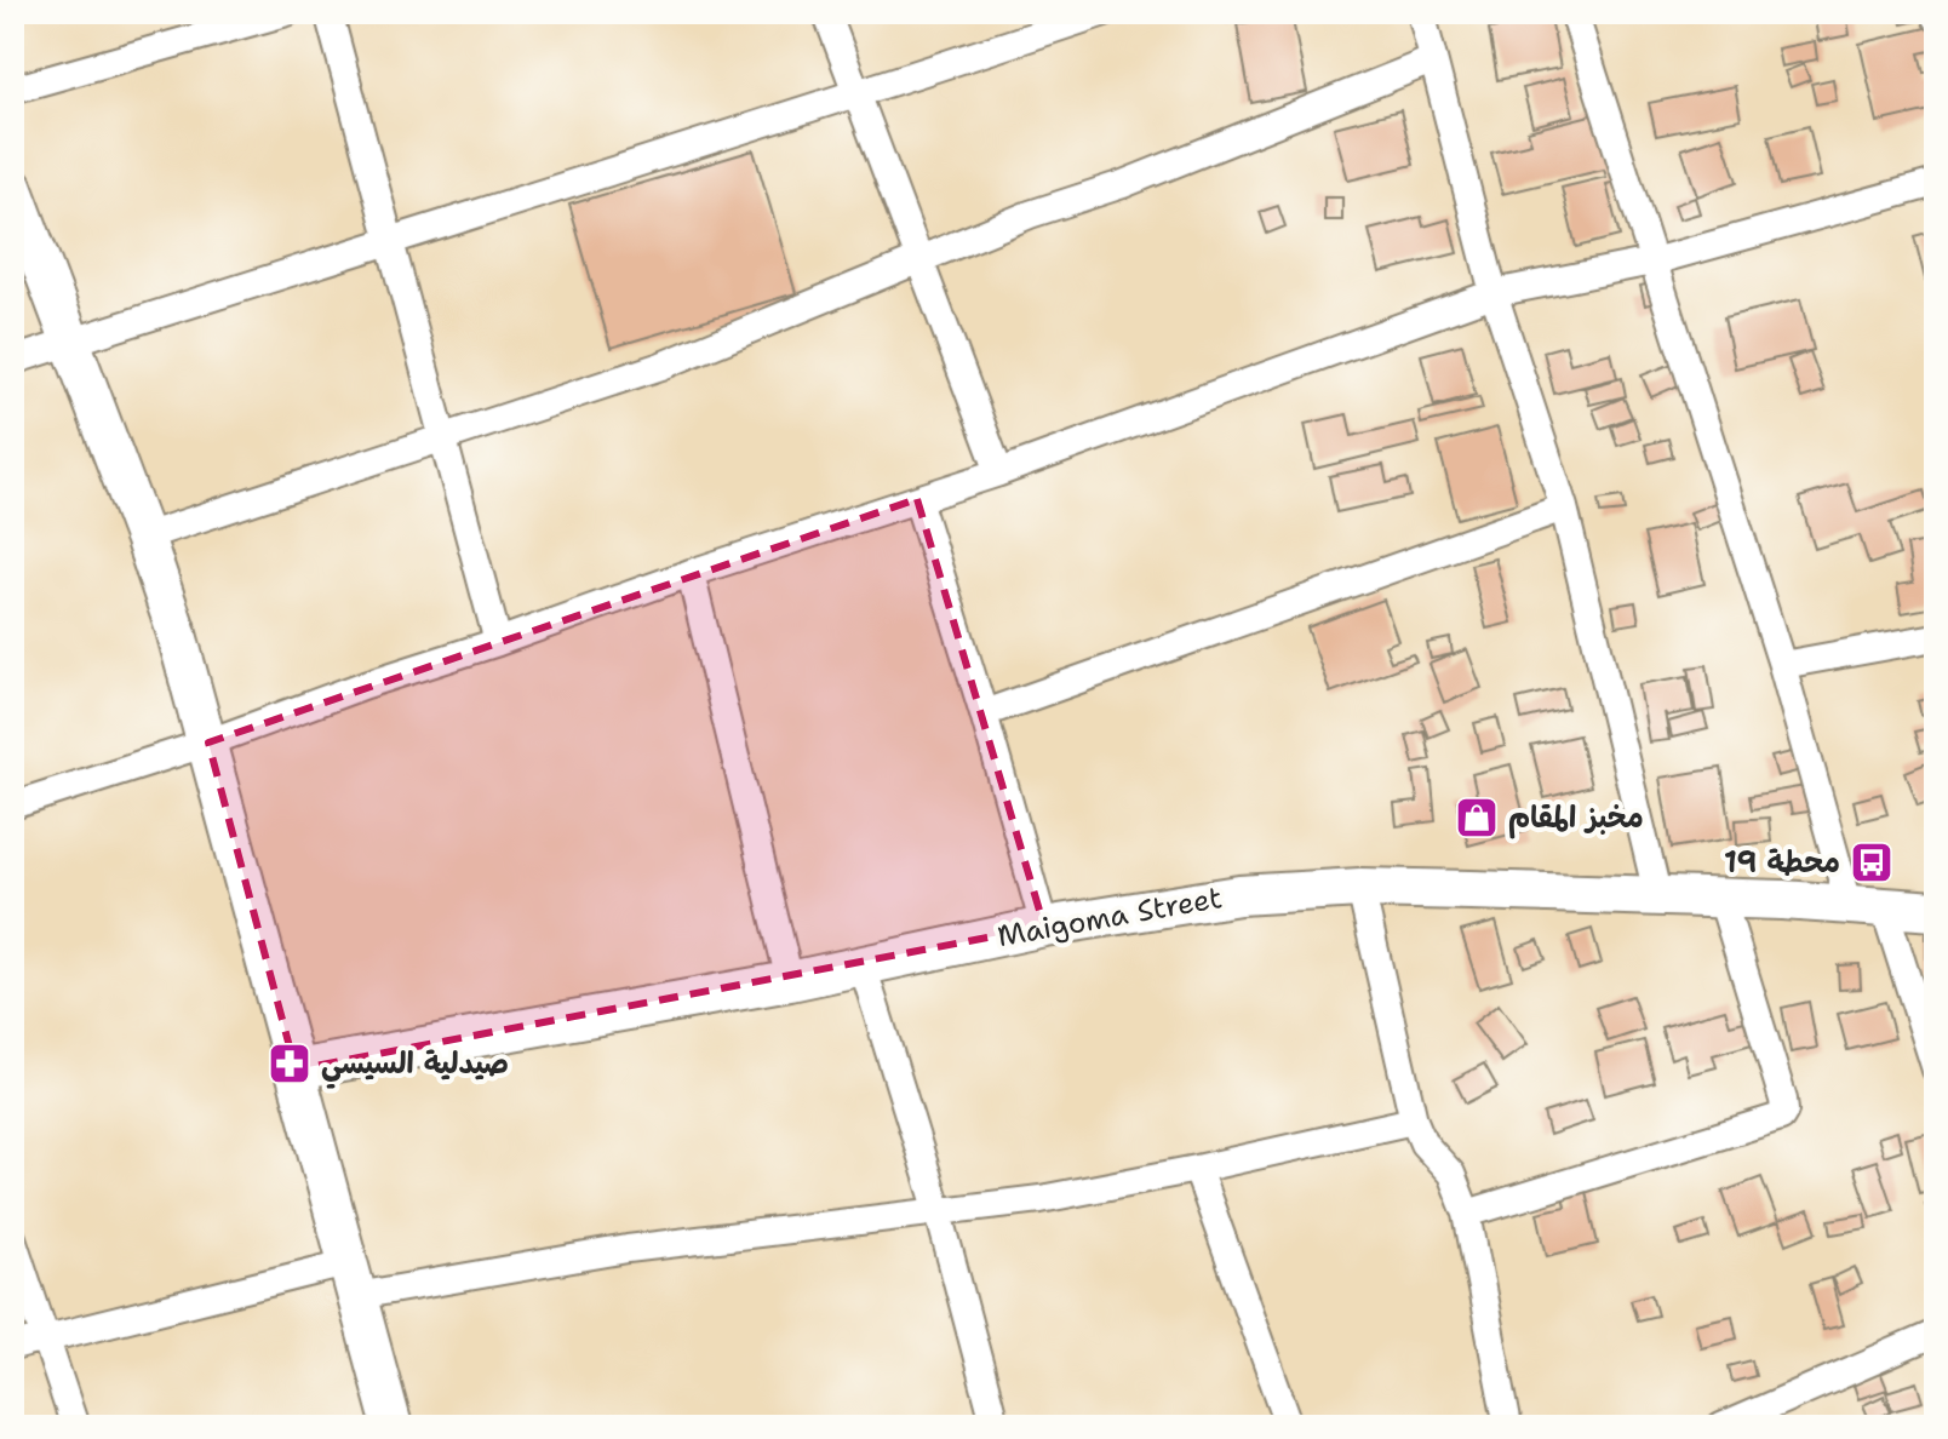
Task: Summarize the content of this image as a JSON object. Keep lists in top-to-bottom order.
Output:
{
  "streets": {
    "street": ["Maigoma Street"]
  },
  "places": {
    "shop": ["مخبز المقام"],
    "bus stop": ["محطة 19"],
    "pharmacy": ["صيدلية السيسي"]
  }
}
